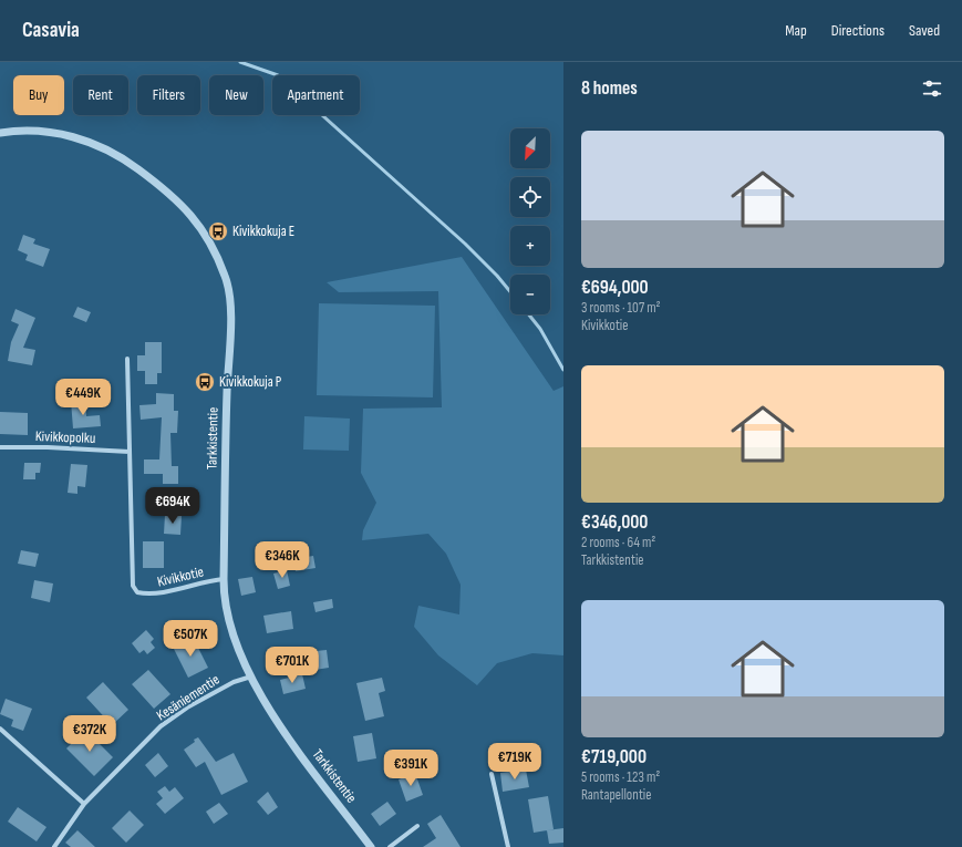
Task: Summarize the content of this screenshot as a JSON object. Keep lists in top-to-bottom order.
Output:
{
  "streets": {
    "street": [
      "Kivikkopolku",
      "Tarkkistentie",
      "Kivikkotie",
      "Kesäniementie"
    ]
  },
  "crossings": [
    ["Kivikkopolku", "Kivikkotie"],
    ["Tarkkistentie", "Kivikkotie"],
    ["Tarkkistentie", "Kesäniementie"]
  ],
  "places": {
    "bus stop": ["Kivikkokuja E", "Kivikkokuja P"]
  },
  "north": "bottom left",
  "page": {
    "header": "Casavia",
    "nav": ["Map", "Directions", "Saved"],
    "heading": "8 homes",
    "chip": [
      "Buy",
      "Rent",
      "Filters",
      "New",
      "Apartment"
    ],
    "list": [
      {
        "name": "€694,000",
        "note": "3 rooms · 107 m² · Kivikkotie"
      },
      {
        "name": "€346,000",
        "note": "2 rooms · 64 m² · Tarkkistentie"
      },
      {
        "name": "€719,000",
        "note": "5 rooms · 123 m² · Rantapellontie"
      }
    ],
    "map_buttons": ["+", "−"],
    "price": [
      "€449K",
      "€694K",
      "€346K",
      "€507K",
      "€701K",
      "€372K",
      "€719K",
      "€391K"
    ]
  }
}
